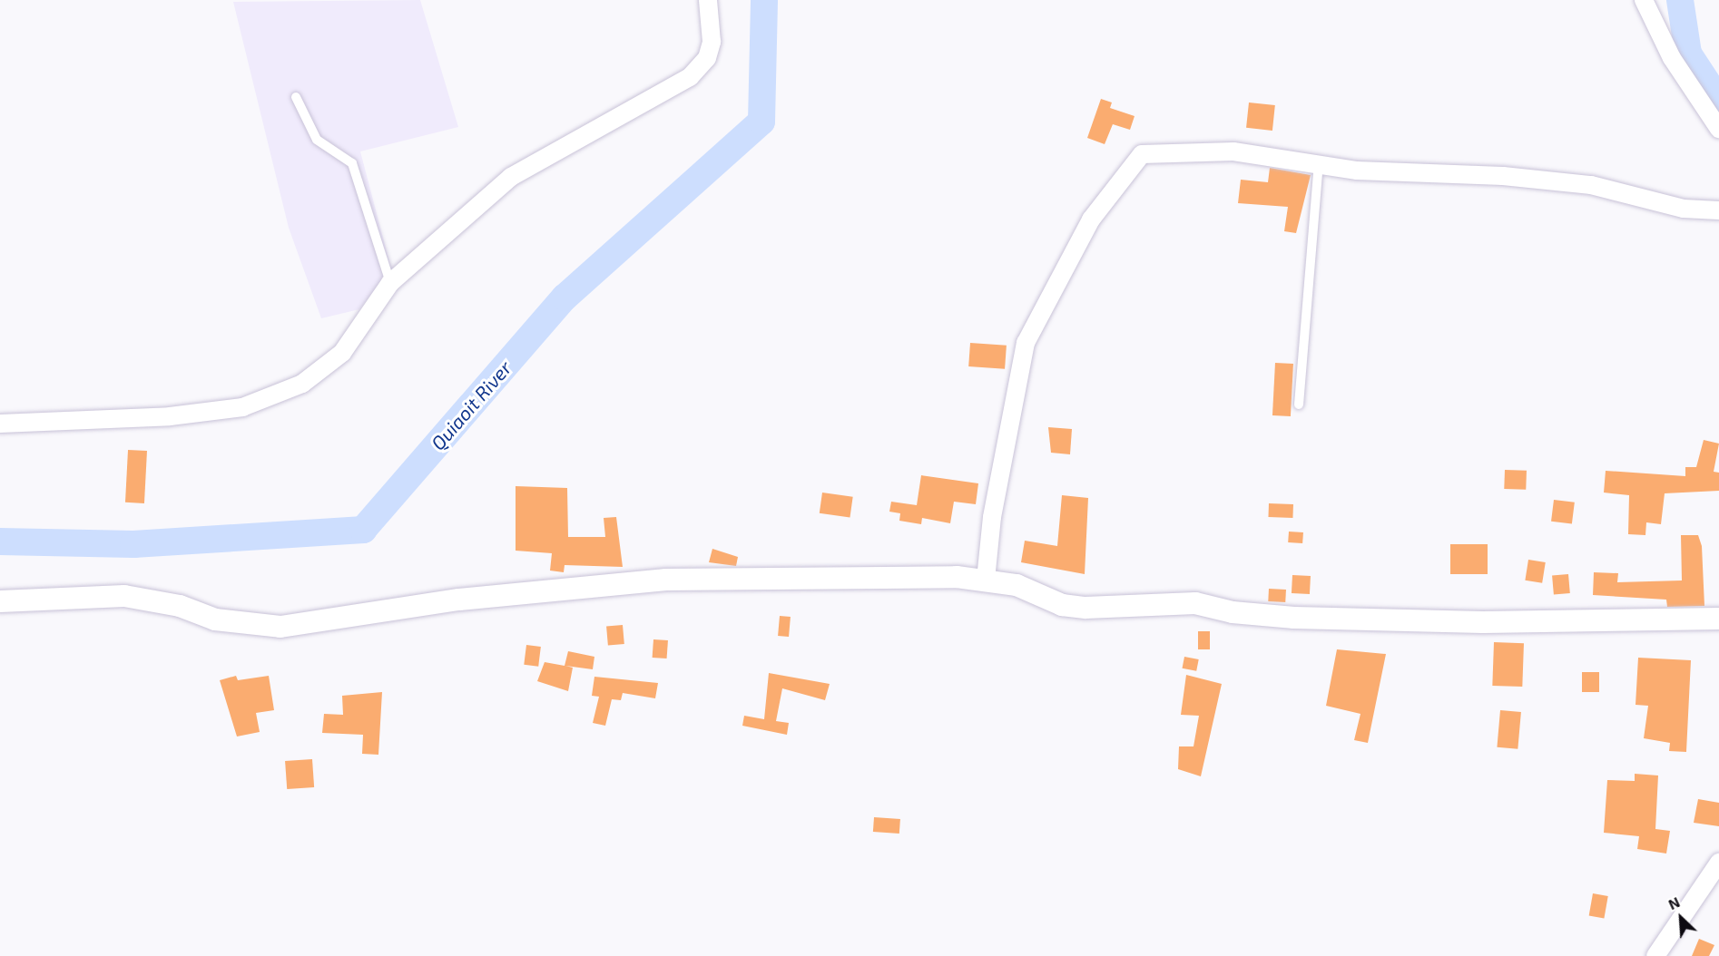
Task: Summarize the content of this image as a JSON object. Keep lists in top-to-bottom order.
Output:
{
  "water": ["Quiaoit River"],
  "north": "top left"
}
